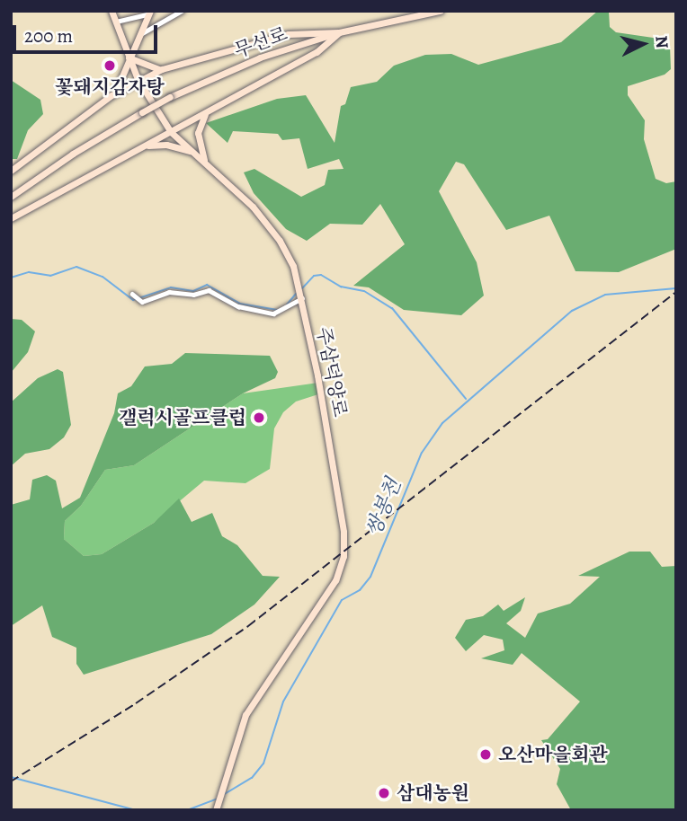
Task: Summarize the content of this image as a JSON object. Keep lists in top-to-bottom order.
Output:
{
  "streets": {
    "street": ["무선로", "주삼덕양로"]
  },
  "water": ["쌍봉천"],
  "places": [
    "꽃돼지감자탕",
    "갤럭시골프클럽",
    "오산마을회관",
    "삼대농원"
  ],
  "scale_bar": "200 m",
  "north": "right"
}
